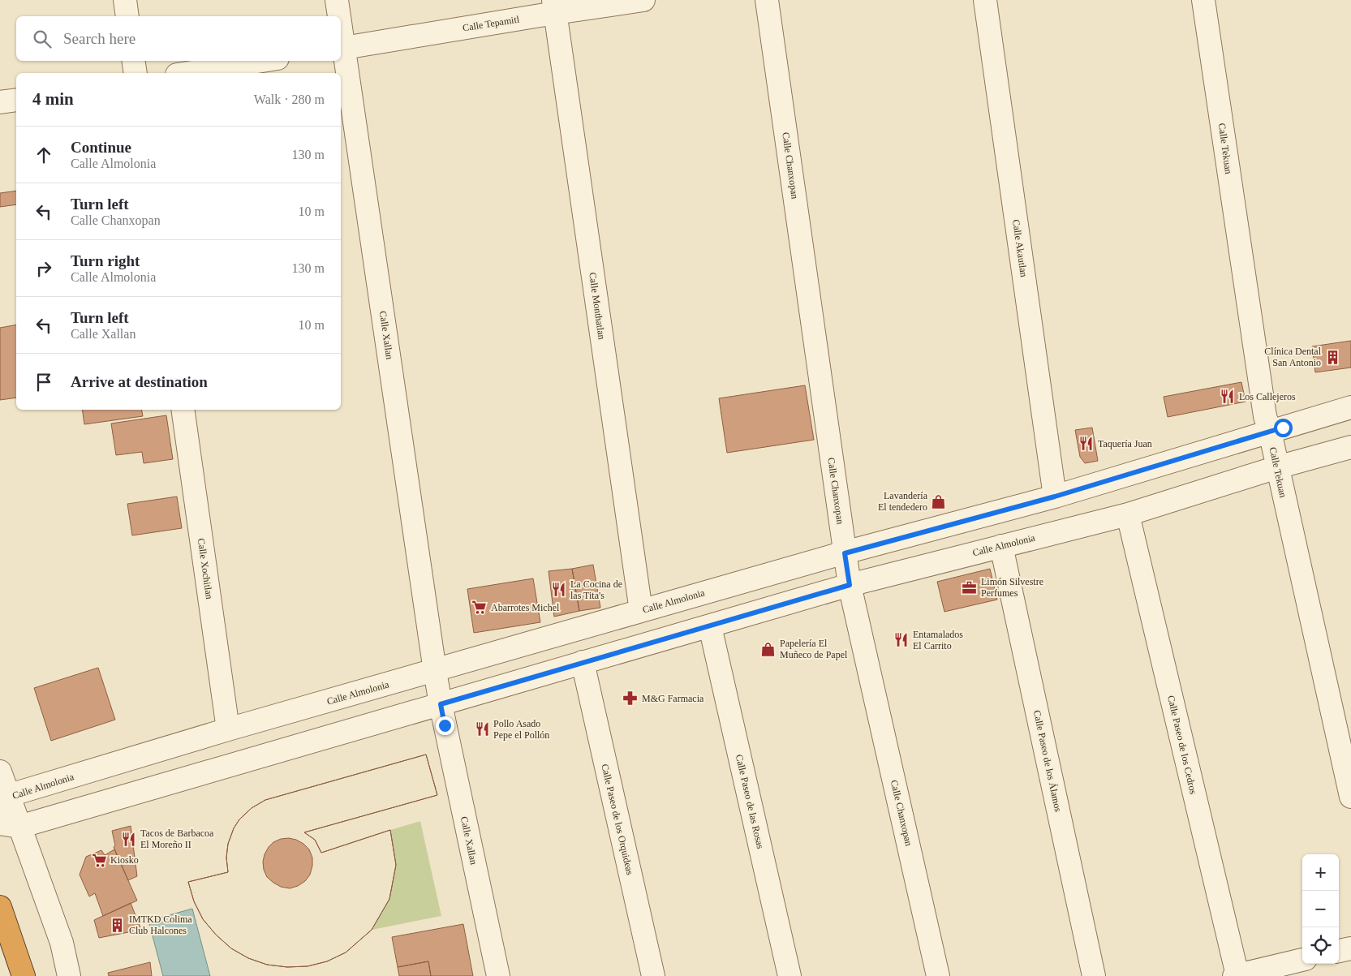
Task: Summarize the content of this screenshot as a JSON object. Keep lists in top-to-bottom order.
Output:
{
  "streets": {
    "street": [
      "Calle Tepamitl",
      "Calle Tekuan",
      "Calle Chanxopan",
      "Calle Akautlan",
      "Calle Monthatlan",
      "Calle Xallan",
      "Calle Almolonia",
      "Calle Xochitlan",
      "Calle Paseo de los Cedros",
      "Calle Paseo de los Álamos",
      "Calle Paseo de las Rosas",
      "Calle Paseo de los Orquideas"
    ]
  },
  "crossings": [
    ["Calle Tepamitl", "Calle Monthatlan"],
    ["Calle Tepamitl", "Calle Xallan"],
    ["Calle Tekuan", "Calle Almolonia"],
    ["Calle Chanxopan", "Calle Almolonia"],
    ["Calle Akautlan", "Calle Almolonia"],
    ["Calle Monthatlan", "Calle Almolonia"],
    ["Calle Xallan", "Calle Almolonia"],
    ["Calle Almolonia", "Calle Xochitlan"],
    ["Calle Almolonia", "Calle Paseo de los Cedros"],
    ["Calle Almolonia", "Calle Paseo de los Álamos"],
    ["Calle Almolonia", "Calle Paseo de las Rosas"],
    ["Calle Almolonia", "Calle Paseo de los Orquideas"]
  ],
  "places": {
    "building": ["Clínica Dental San Antonio", "IMTKD Colima Club Halcones"],
    "restaurant": [
      "Los Callejeros",
      "Taquería Juan",
      "La Cocina de las Tita's",
      "Entamalados El Carrito",
      "Pollo Asado Pepe el Pollón",
      "Tacos de Barbacoa El Moreño II"
    ],
    "shop": ["Lavandería El tendedero", "Papelería El Muñeco de Papel"],
    "office": ["Limón Silvestre Perfumes"],
    "supermarket": ["Abarrotes Michel", "Kiosko"],
    "pharmacy": ["M&G Farmacia"]
  },
  "page": {
    "search": "Search here",
    "heading": ["4 min", "Walk · 280 m"],
    "list": [
      ["Continue", "Calle Almolonia", "130 m"],
      ["Turn left", "Calle Chanxopan", "10 m"],
      ["Turn right", "Calle Almolonia", "130 m"],
      ["Turn left", "Calle Xallan", "10 m"],
      "Arrive at destination"
    ],
    "map_buttons": ["+", "−"]
  }
}
